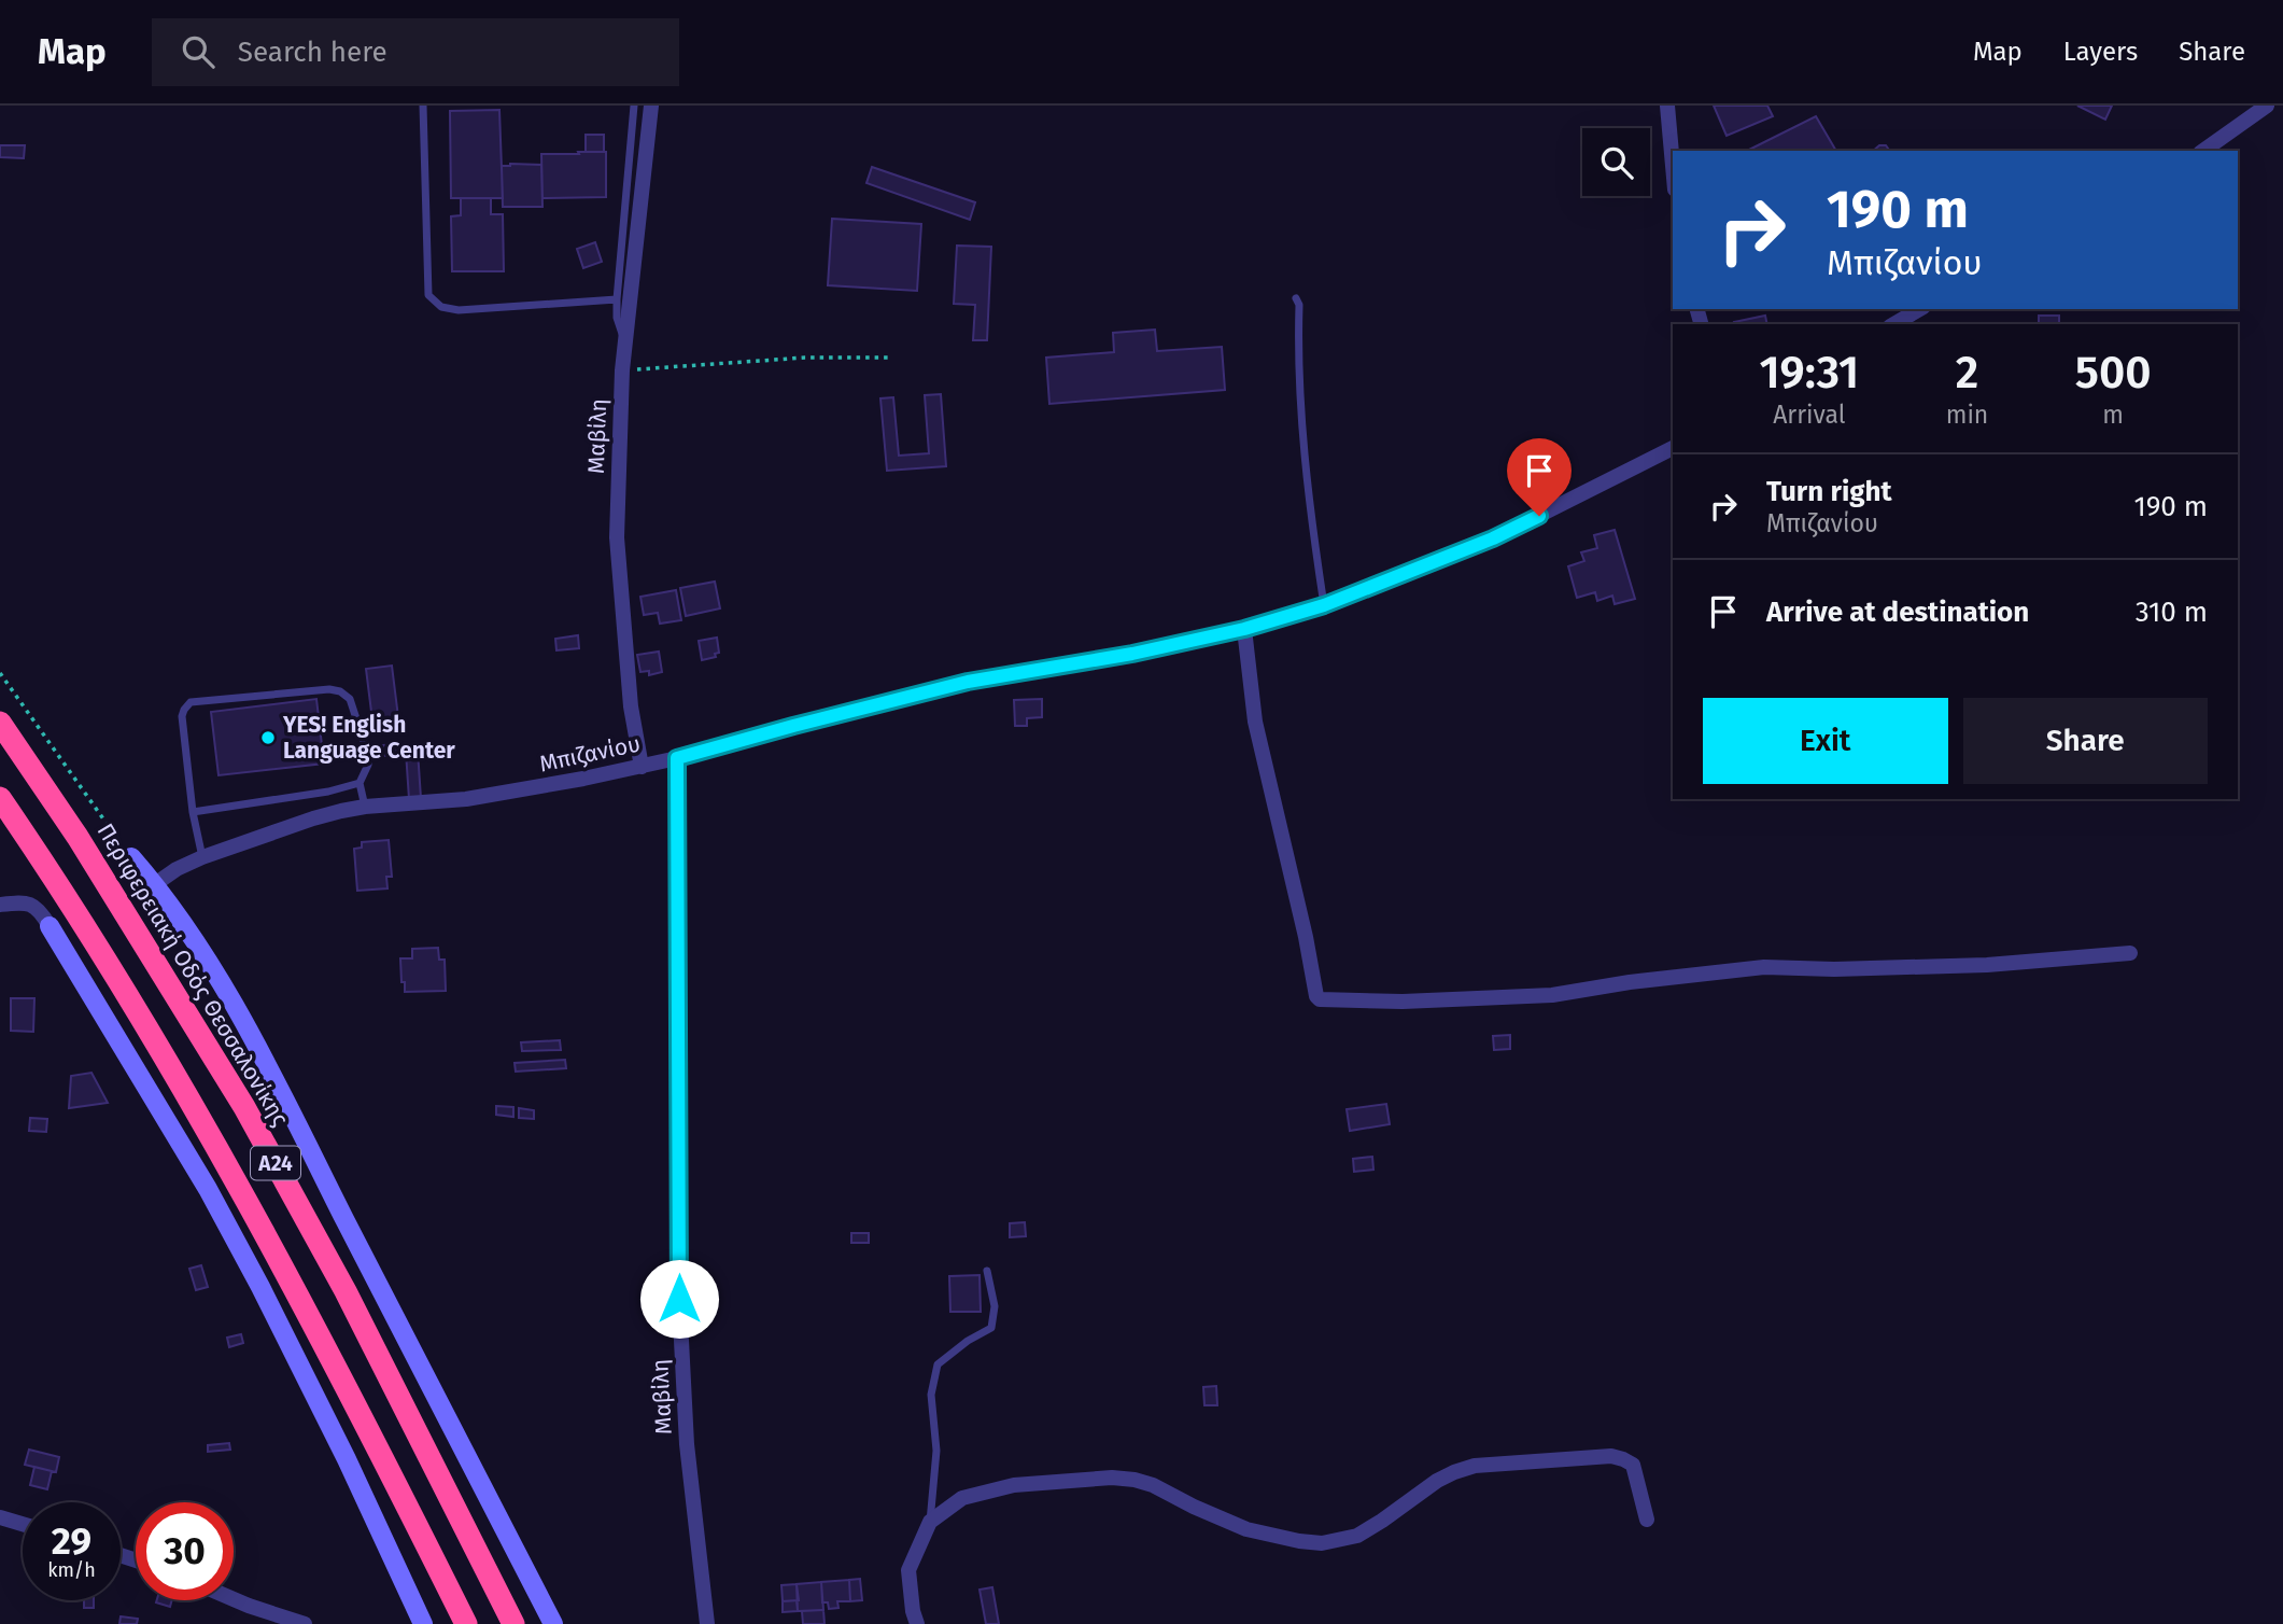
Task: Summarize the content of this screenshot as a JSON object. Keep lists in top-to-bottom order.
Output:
{
  "streets": {
    "highway": ["Περιφερειακή Οδός Θεσσαλονίκης", "Α24"],
    "street": ["Μαβίλη", "Μπιζανίου"]
  },
  "crossings": [
    ["Μαβίλη", "Μπιζανίου"]
  ],
  "places": ["YES! English Language Center"],
  "page": {
    "header": "Map",
    "search": "Search here",
    "nav": ["Map", "Layers", "Share"],
    "turn": ["190 m", "Μπιζανίου"],
    "eta": [
      "19:31",
      "Arrival",
      "2",
      "min",
      "500",
      "m"
    ],
    "list": [
      {
        "name": "Turn right",
        "note": "Μπιζανίου",
        "value": "190 m"
      },
      {
        "name": "Arrive at destination",
        "value": "310 m"
      }
    ],
    "buttons": ["Exit", "Share"],
    "speed": "29 km/h",
    "limit": "30"
  }
}
